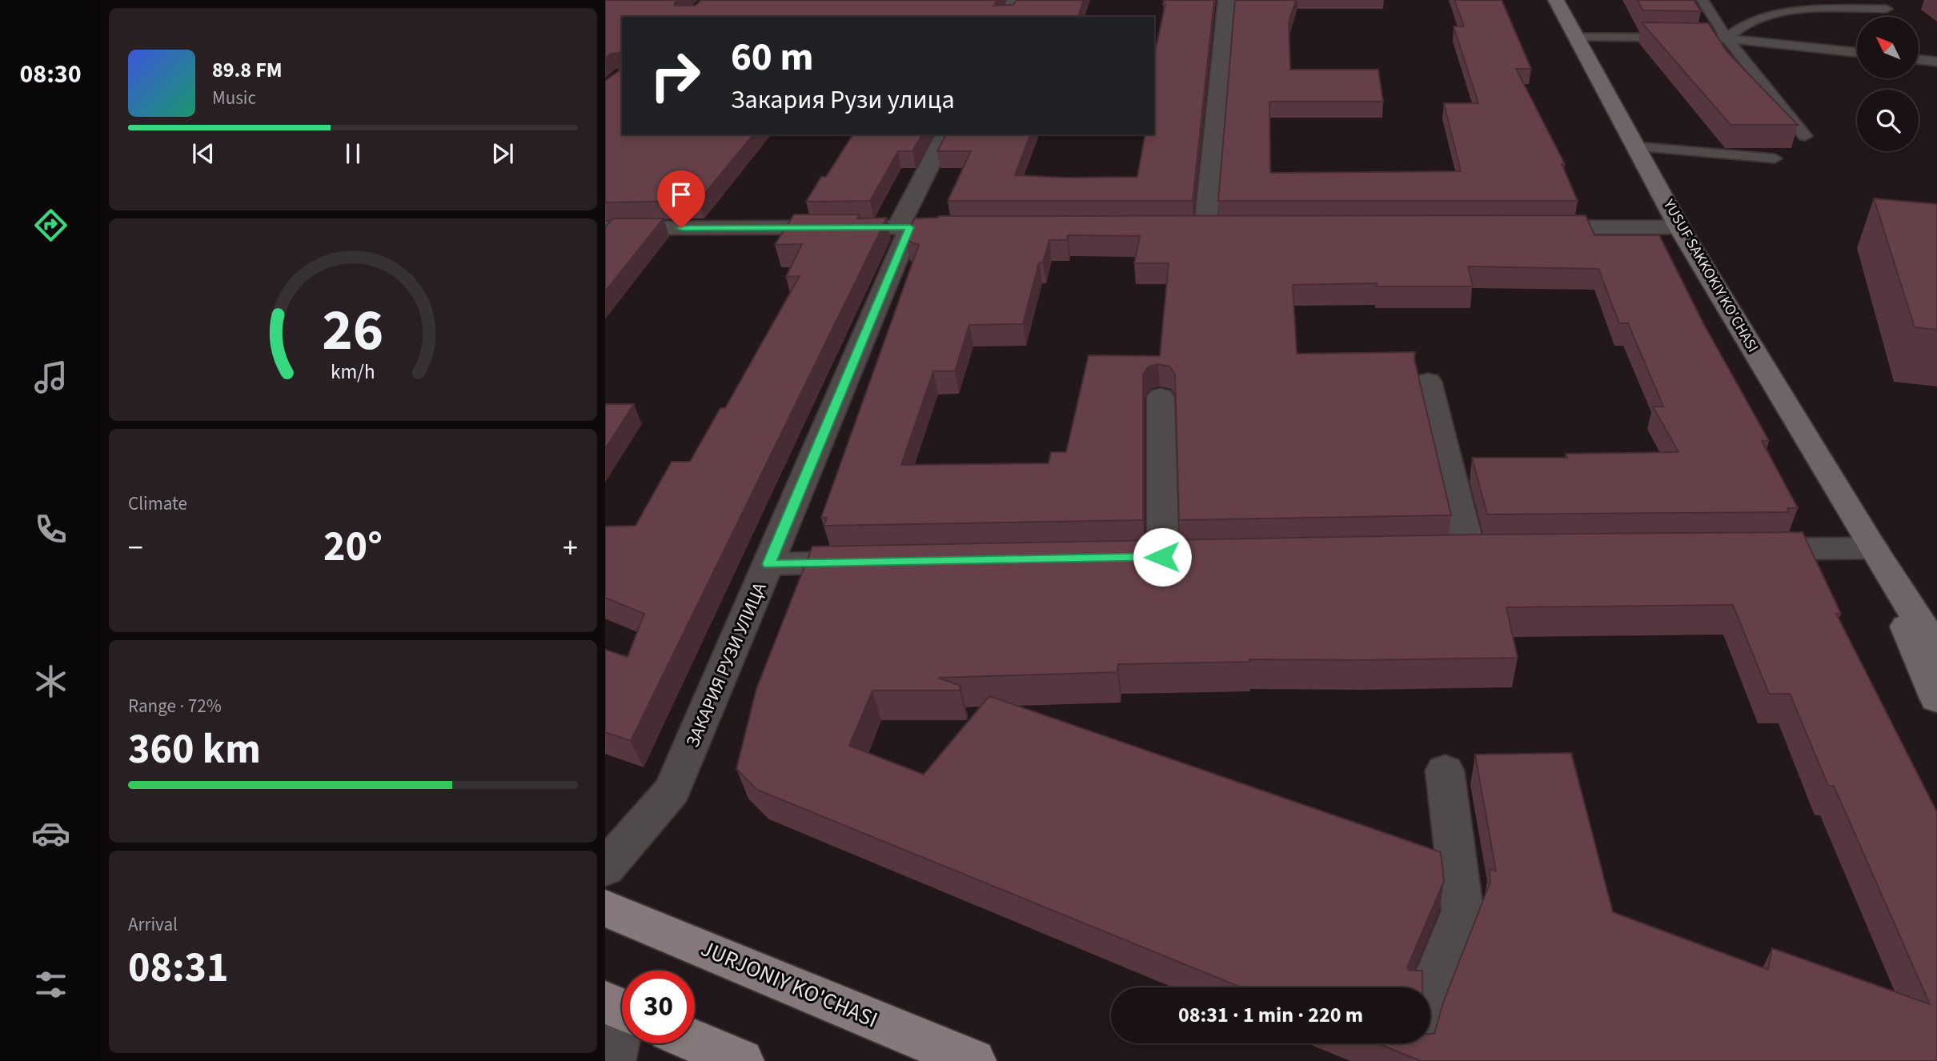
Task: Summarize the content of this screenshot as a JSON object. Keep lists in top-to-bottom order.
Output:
{
  "streets": {
    "main road": ["YUSUF SAKKOKIY KO'CHASI", "JURJONIY KO'CHASI"],
    "street": ["ЗАКАРИЯ РУЗИ УЛИЦА"]
  },
  "north": "top left",
  "page": {
    "tabs": "08:30",
    "turn": ["60 m", "Закария Рузи улица"],
    "song": ["89.8 FM", "Music"],
    "tile": [
      "Climate",
      ["Range · 72%", "360 km"],
      ["Arrival", "08:31"]
    ],
    "heat": ["−", "20°", "+"],
    "limit": "30",
    "trip": "08:31 · 1 min · 220 m",
    "gauge": ["26", "km/h"]
  }
}
